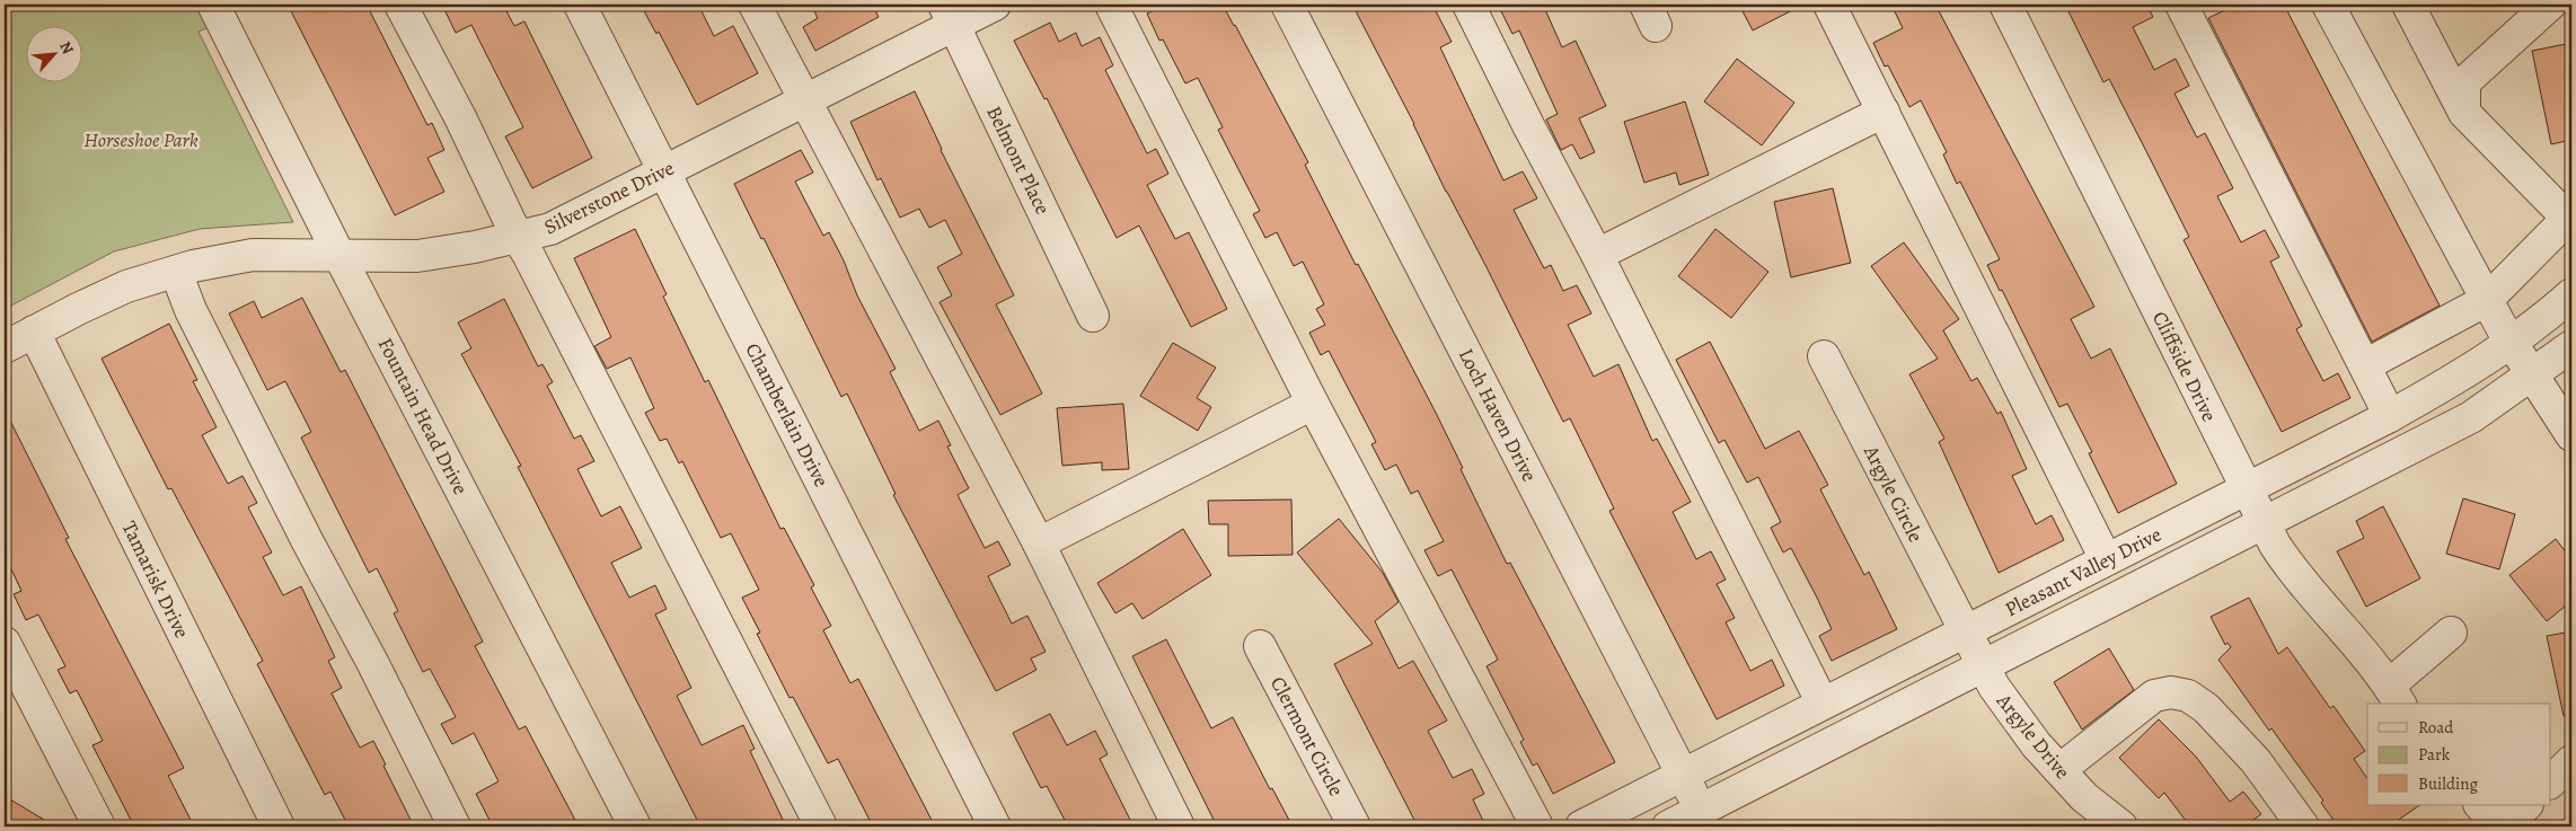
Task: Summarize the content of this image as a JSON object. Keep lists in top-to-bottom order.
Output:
{
  "streets": {
    "street": [
      "Belmont Place",
      "Silverstone Drive",
      "Cliffside Drive",
      "Chamberlain Drive",
      "Loch Haven Drive",
      "Fountain Head Drive",
      "Argyle Circle",
      "Pleasant Valley Drive",
      "Tamarisk Drive",
      "Clermont Circle",
      "Argyle Drive"
    ]
  },
  "crossings": [
    ["Belmont Place", "Silverstone Drive"],
    ["Silverstone Drive", "Chamberlain Drive"],
    ["Silverstone Drive", "Fountain Head Drive"],
    ["Silverstone Drive", "Tamarisk Drive"],
    ["Cliffside Drive", "Pleasant Valley Drive"],
    ["Loch Haven Drive", "Pleasant Valley Drive"],
    ["Argyle Circle", "Pleasant Valley Drive"],
    ["Argyle Circle", "Argyle Drive"],
    ["Pleasant Valley Drive", "Argyle Drive"]
  ],
  "parks": ["Horseshoe Park"],
  "legend": ["Road", "Park", "Building"],
  "north": "top right"
}
